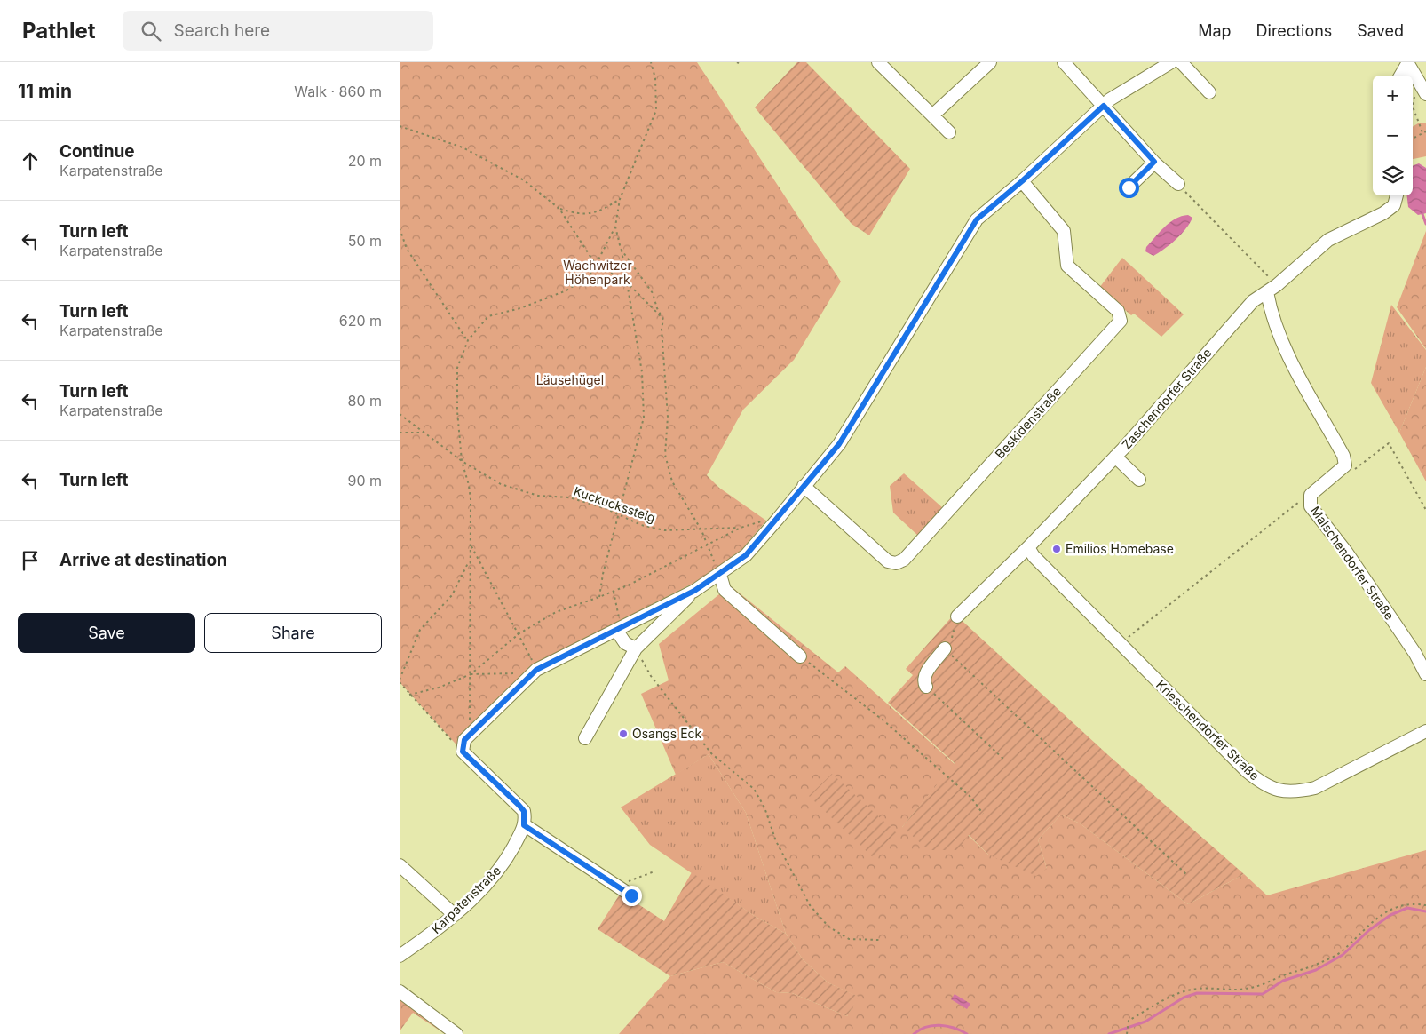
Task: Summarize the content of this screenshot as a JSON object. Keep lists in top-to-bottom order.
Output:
{
  "streets": {
    "street": [
      "Zaschendorfer Straße",
      "Beskidenstraße",
      "Malschendorfer Straße",
      "Krieschendorfer Straße",
      "Karpatenstraße"
    ],
    "path": ["Kuckuckssteig"]
  },
  "crossings": [
    ["Zaschendorfer Straße", "Krieschendorfer Straße"]
  ],
  "parks": ["Wachwitzer Höhenpark", "Läusehügel"],
  "places": ["Emilios Homebase", "Osangs Eck"],
  "page": {
    "header": "Pathlet",
    "search": "Search here",
    "nav": ["Map", "Directions", "Saved"],
    "heading": ["11 min", "Walk · 860 m"],
    "map_buttons": ["+", "−"],
    "list": [
      ["Continue", "Karpatenstraße", "20 m"],
      ["Turn left", "Karpatenstraße", "50 m"],
      ["Turn left", "Karpatenstraße", "620 m"],
      ["Turn left", "Karpatenstraße", "80 m"],
      ["Turn left", "90 m"],
      "Arrive at destination"
    ],
    "buttons": ["Save", "Share"]
  }
}
